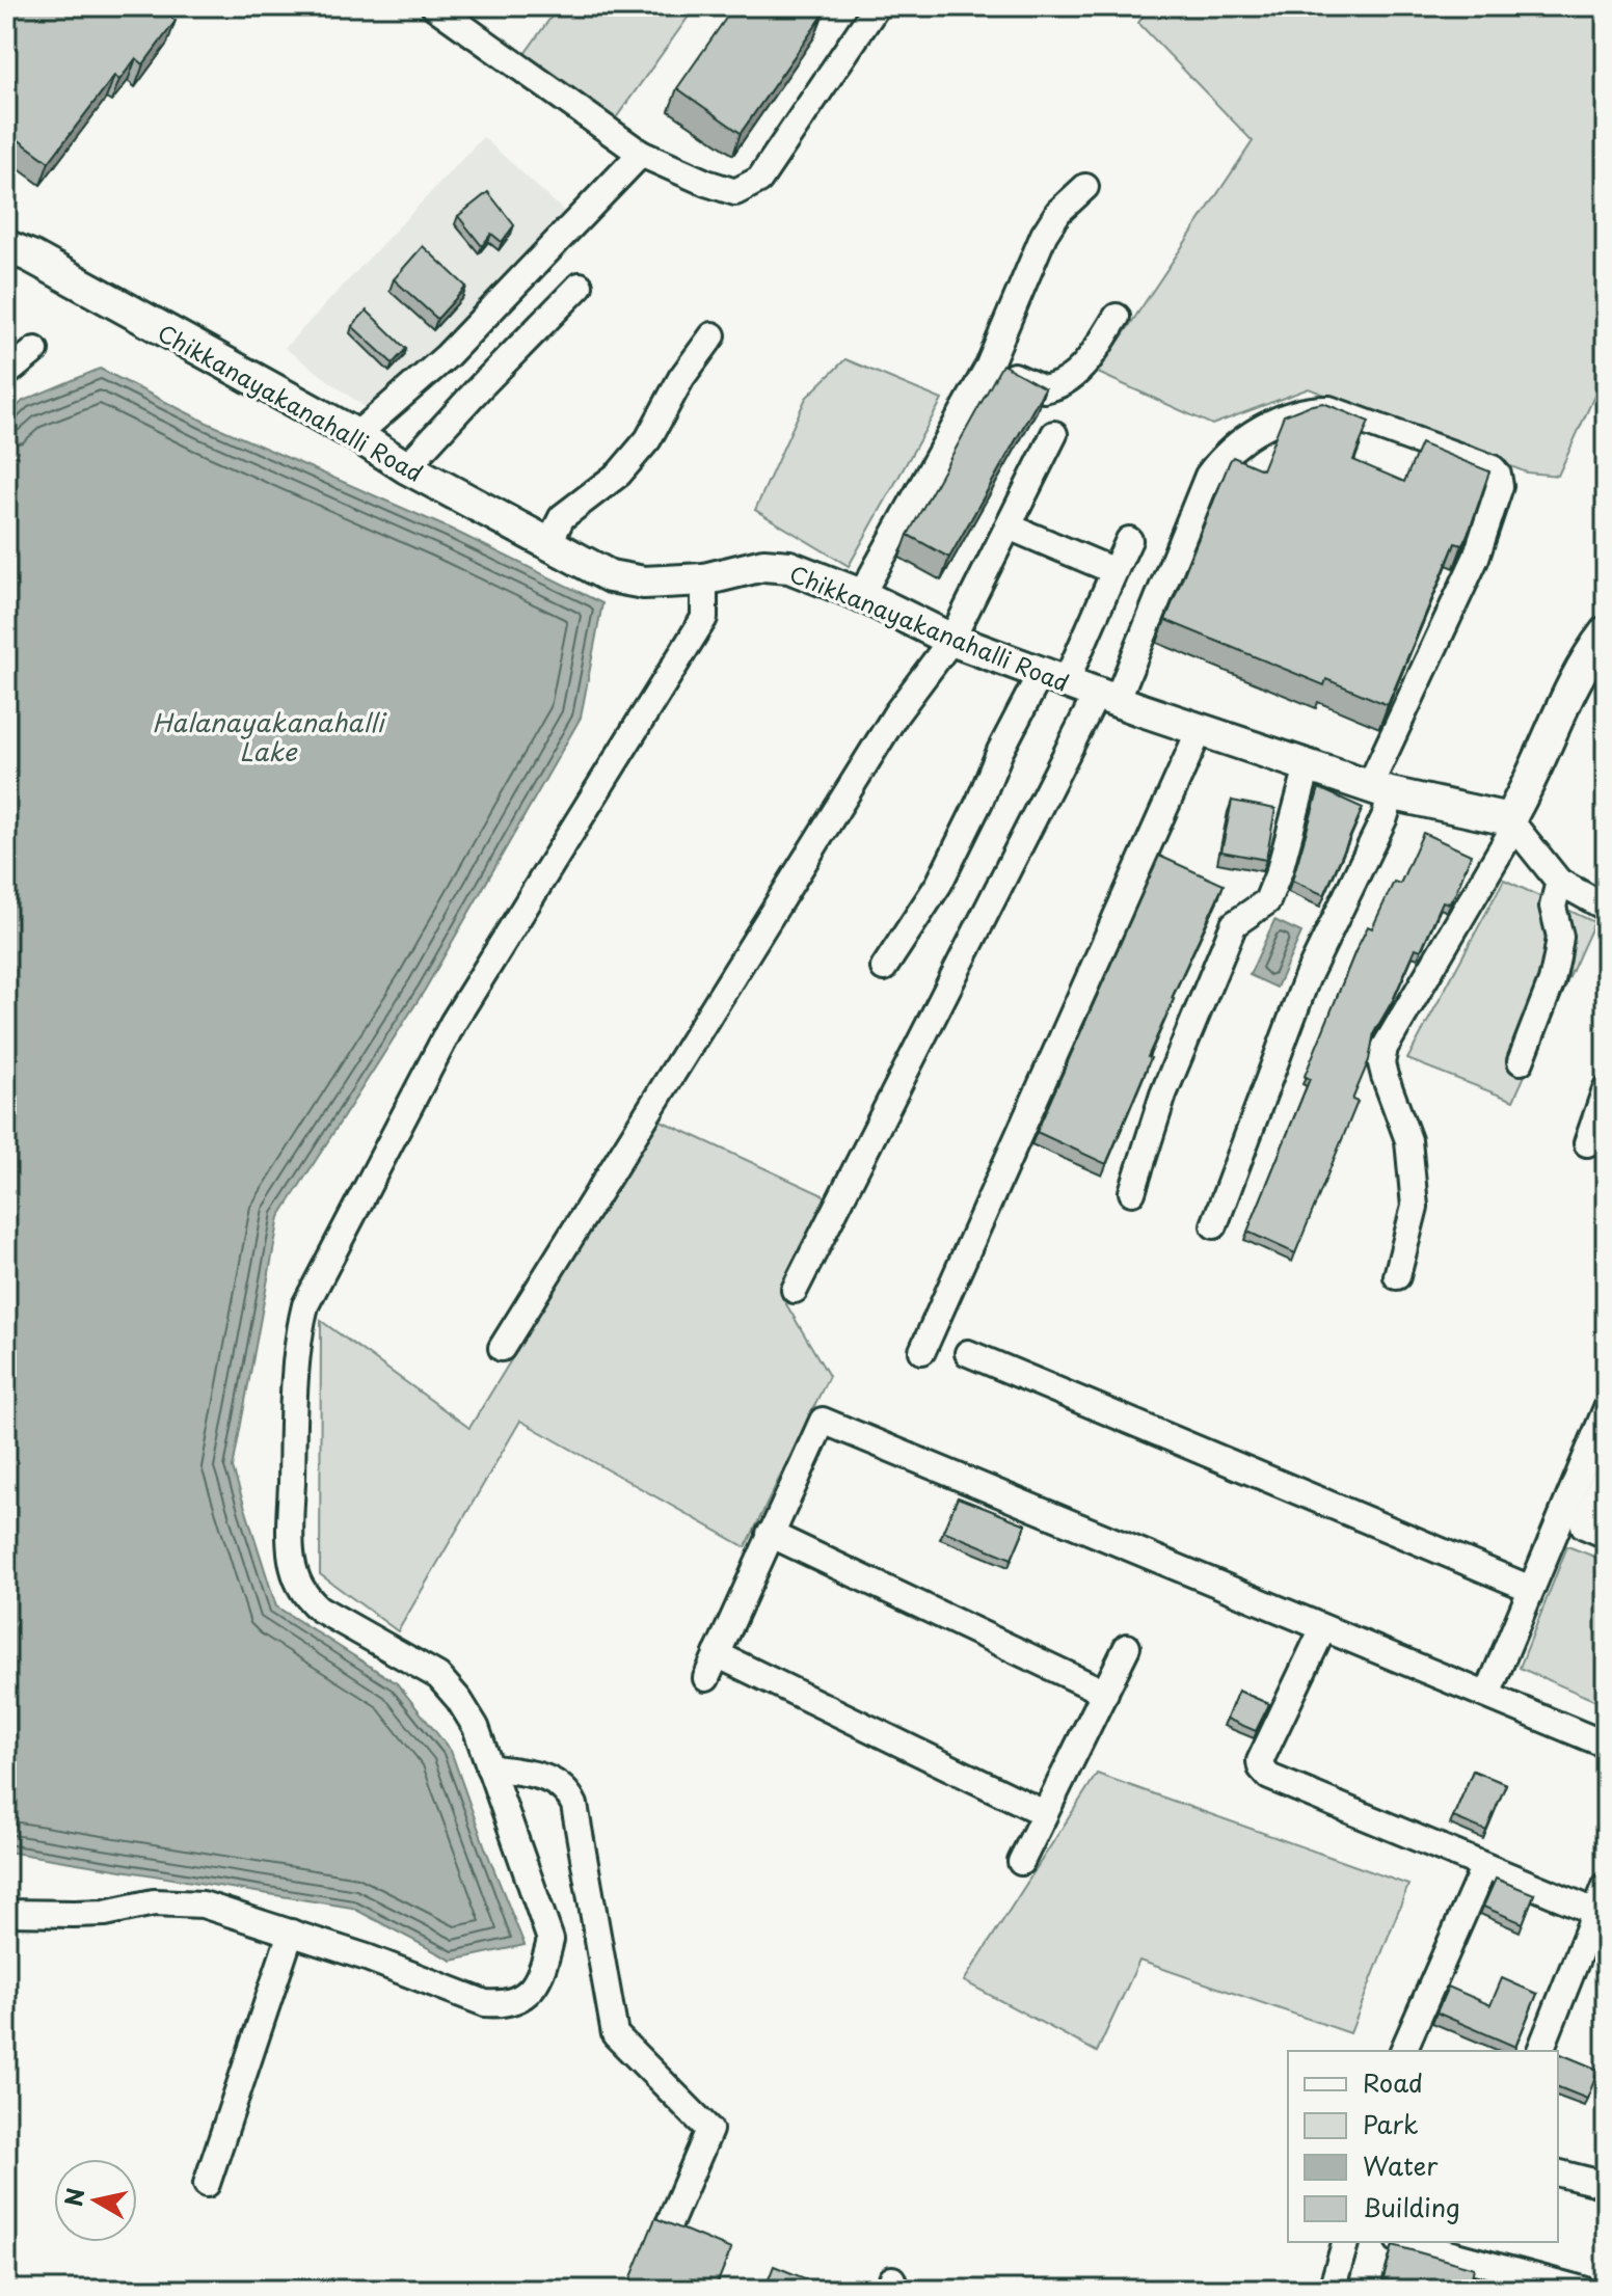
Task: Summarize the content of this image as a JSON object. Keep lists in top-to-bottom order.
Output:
{
  "streets": {
    "main road": ["Chikkanayakanahalli Road"]
  },
  "water": ["Halanayakanahalli Lake"],
  "legend": [
    "Road",
    "Park",
    "Water",
    "Building"
  ],
  "north": "left"
}
